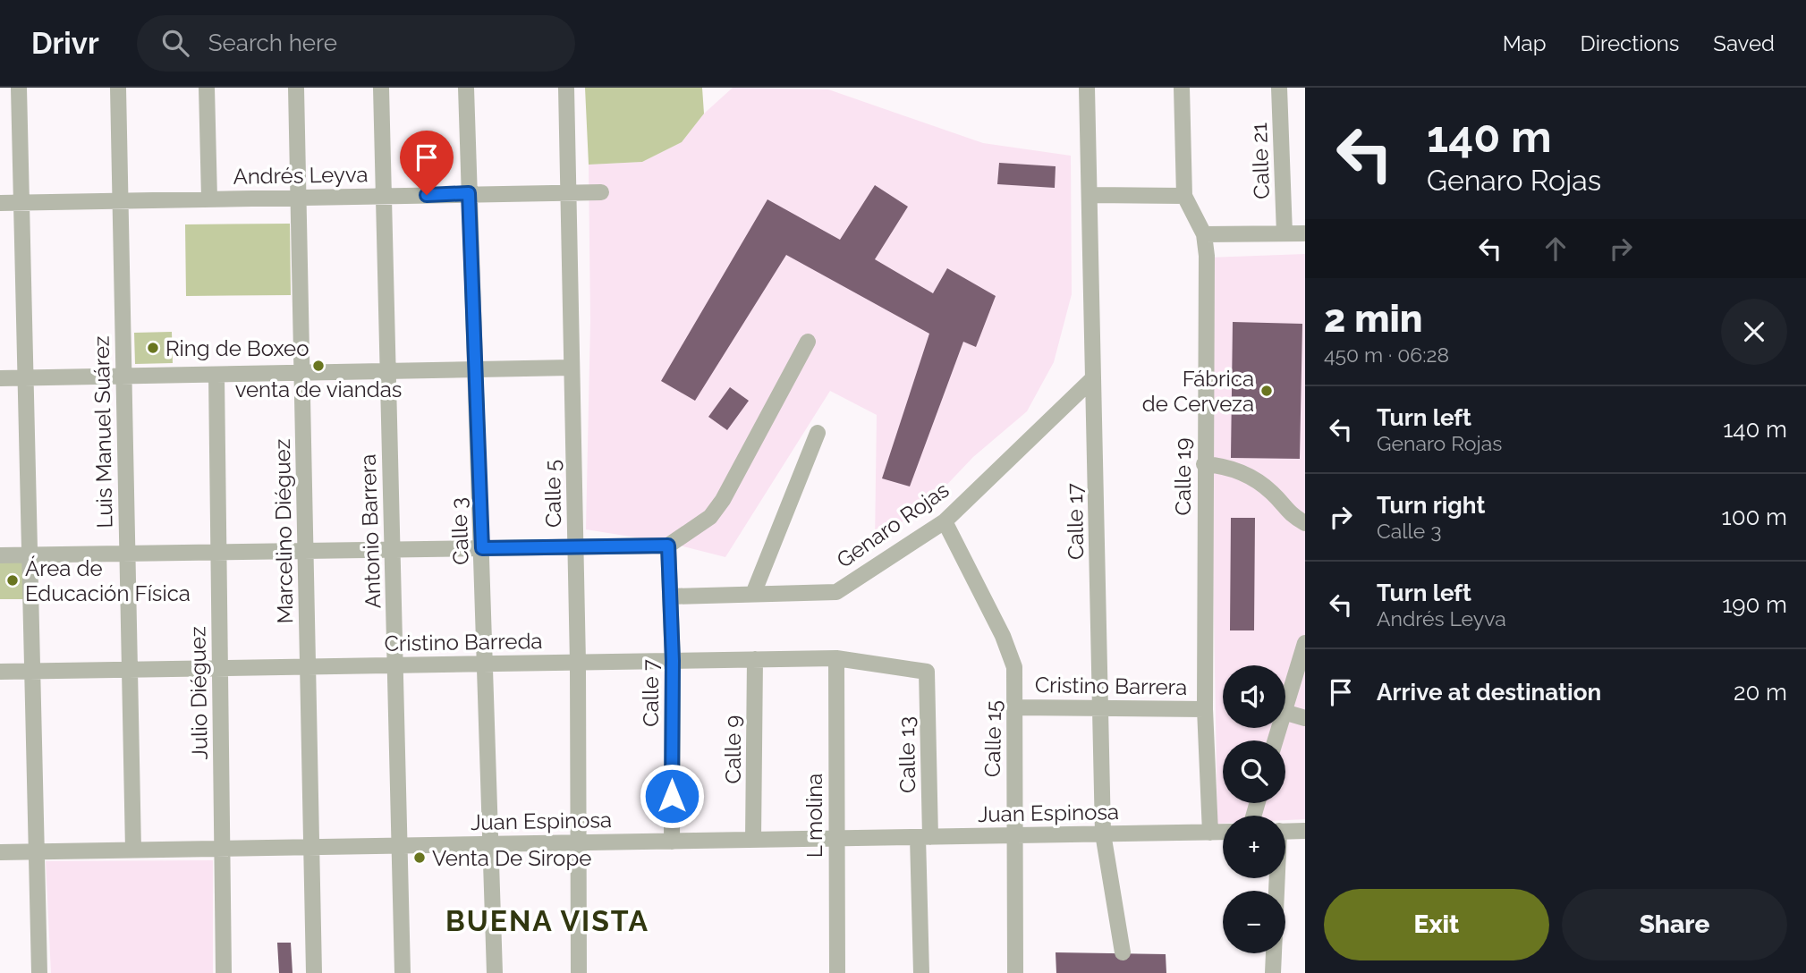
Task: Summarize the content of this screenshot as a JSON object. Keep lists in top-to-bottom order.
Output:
{
  "streets": {
    "street": [
      "Calle 21",
      "Andrés Leyva",
      "Luis Manuel Suárez",
      "Calle 19",
      "Calle 5",
      "Calle 17",
      "Genaro Rojas",
      "Marcelino Diéguez",
      "Antonio Barrera",
      "Calle 3",
      "Cristino Barreda",
      "Cristino Barrera",
      "Julio Diéguez",
      "Calle 7",
      "Calle 15",
      "Calle 9",
      "Calle 13",
      "Juan Espinosa",
      "L molina"
    ]
  },
  "crossings": [
    ["Andrés Leyva", "Luis Manuel Suárez"],
    ["Andrés Leyva", "Calle 5"],
    ["Andrés Leyva", "Marcelino Diéguez"],
    ["Andrés Leyva", "Antonio Barrera"],
    ["Andrés Leyva", "Calle 3"],
    ["Luis Manuel Suárez", "Cristino Barreda"],
    ["Luis Manuel Suárez", "Juan Espinosa"],
    ["Calle 19", "Cristino Barrera"],
    ["Calle 19", "Juan Espinosa"],
    ["Calle 5", "Cristino Barreda"],
    ["Calle 5", "Juan Espinosa"],
    ["Calle 17", "Genaro Rojas"],
    ["Calle 17", "Cristino Barrera"],
    ["Calle 17", "Juan Espinosa"],
    ["Genaro Rojas", "Calle 7"],
    ["Genaro Rojas", "Calle 15"],
    ["Marcelino Diéguez", "Cristino Barreda"],
    ["Marcelino Diéguez", "Juan Espinosa"],
    ["Antonio Barrera", "Cristino Barreda"],
    ["Antonio Barrera", "Juan Espinosa"],
    ["Calle 3", "Cristino Barreda"],
    ["Calle 3", "Juan Espinosa"],
    ["Cristino Barreda", "Julio Diéguez"],
    ["Cristino Barreda", "Calle 7"],
    ["Cristino Barreda", "Calle 9"],
    ["Cristino Barreda", "Calle 13"],
    ["Cristino Barreda", "L molina"],
    ["Cristino Barrera", "Calle 15"],
    ["Julio Diéguez", "Juan Espinosa"],
    ["Calle 7", "Juan Espinosa"],
    ["Calle 15", "Juan Espinosa"],
    ["Calle 9", "Juan Espinosa"],
    ["Calle 13", "Juan Espinosa"],
    ["Juan Espinosa", "L molina"]
  ],
  "districts": ["BUENA VISTA"],
  "places": [
    "Ring de Boxeo",
    "venta de viandas",
    "Fábrica de Cerveza",
    "Área de Educación Física",
    "Venta De Sirope"
  ],
  "page": {
    "header": "Drivr",
    "search": "Search here",
    "nav": ["Map", "Directions", "Saved"],
    "turn": ["140 m", "Genaro Rojas"],
    "heading": ["2 min", "450 m · 06:28"],
    "list": [
      {
        "name": "Turn left",
        "note": "Genaro Rojas",
        "value": "140 m"
      },
      {
        "name": "Turn right",
        "note": "Calle 3",
        "value": "100 m"
      },
      {
        "name": "Turn left",
        "note": "Andrés Leyva",
        "value": "190 m"
      },
      {
        "name": "Arrive at destination",
        "value": "20 m"
      }
    ],
    "map_buttons": ["+", "−"],
    "buttons": ["Exit", "Share"]
  }
}
